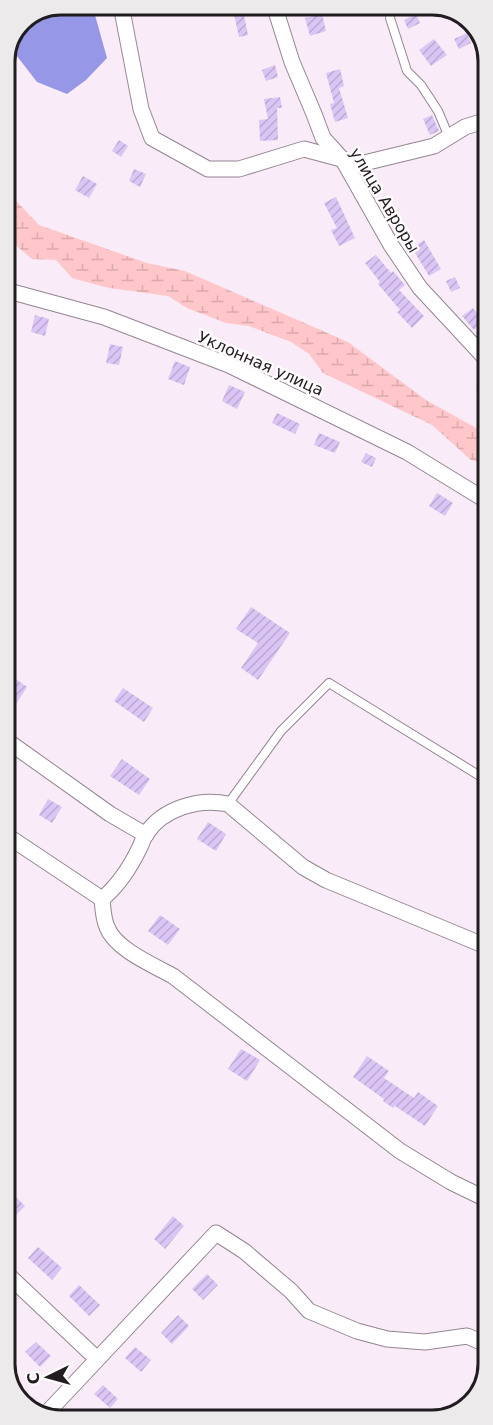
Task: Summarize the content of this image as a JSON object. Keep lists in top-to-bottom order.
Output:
{
  "streets": {
    "street": ["улица Авроры", "Уклонная улица"]
  },
  "north": "left"
}
